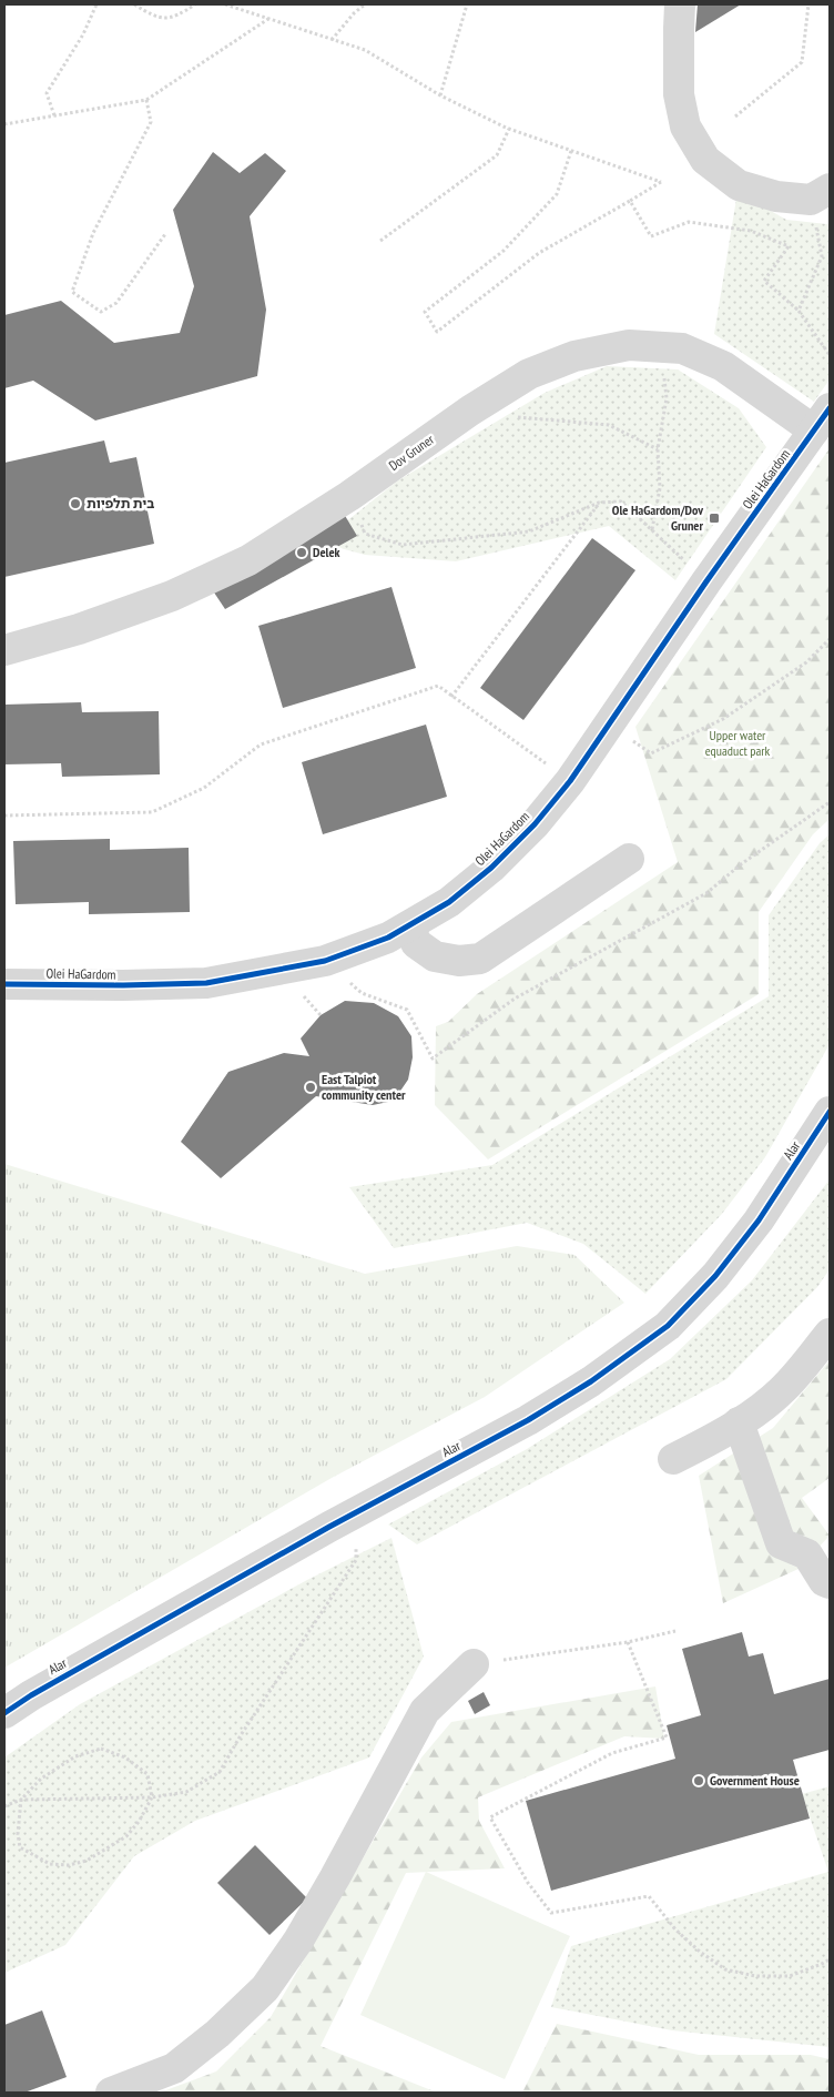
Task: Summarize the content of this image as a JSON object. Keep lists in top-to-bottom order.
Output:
{
  "streets": {
    "street": ["Dov Gruner", "Olei HaGardom", "Alar"]
  },
  "crossings": [
    ["Dov Gruner", "Olei HaGardom"]
  ],
  "parks": ["Upper water equaduct park"],
  "places": {
    "other": [
      "בית תלפיות",
      "Delek",
      "East Talpiot community center",
      "Government House"
    ],
    "transit": ["Ole HaGardom/Dov Gruner"]
  }
}
